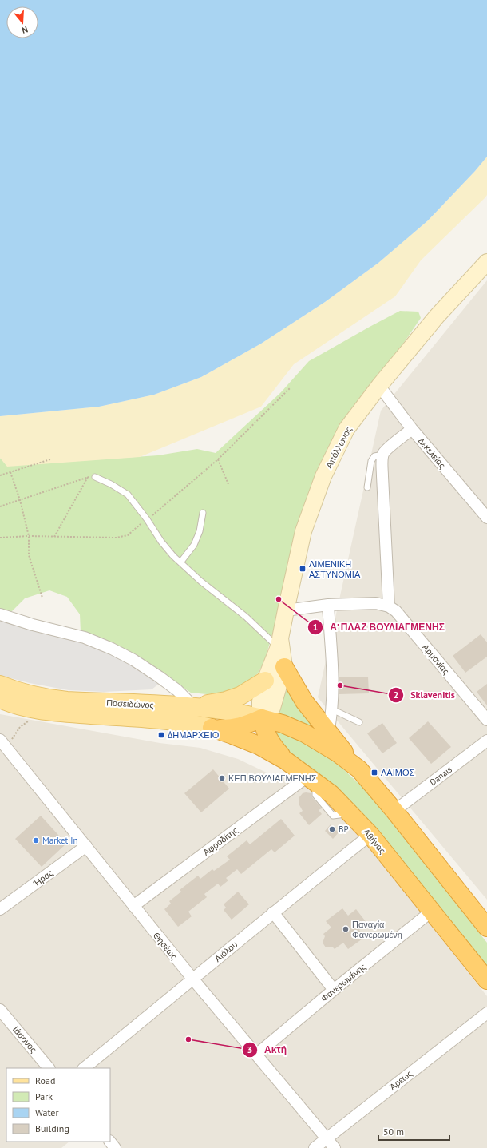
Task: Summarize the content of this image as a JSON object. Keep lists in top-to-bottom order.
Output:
{
  "streets": {
    "highway": ["Ποσειδώνος", "Αθήνας"],
    "street": [
      "Απόλλωνος",
      "Δεκελείας",
      "Αρμονίας",
      "Danais",
      "Αφροδίτης",
      "Ήρας",
      "Θησέως",
      "Αιόλου",
      "Φανερωμένης",
      "Ιάσονος",
      "Άρεως"
    ]
  },
  "crossings": [
    ["Απόλλωνος", "Δεκελείας"],
    ["Απόλλωνος", "Αρμονίας"],
    ["Ποσειδώνος", "Αθήνας"],
    ["Αφροδίτης", "Αθήνας"],
    ["Αφροδίτης", "Θησέως"],
    ["Αθήνας", "Αιόλου"],
    ["Αθήνας", "Φανερωμένης"],
    ["Ήρας", "Θησέως"],
    ["Θησέως", "Αιόλου"],
    ["Θησέως", "Φανερωμένης"],
    ["Θησέως", "Άρεως"]
  ],
  "places": {
    "transit": ["ΛΙΜΕΝΙΚΗ ΑΣΤΥΝΟΜΙΑ", "ΔΗΜΑΡΧΕΙΟ", "ΛΑΙΜΟΣ"],
    "other": [
      "Α' ΠΛΑΖ ΒΟΥΛΙΑΓΜΕΝΗΣ",
      "Sklavenitis",
      "ΚΕΠ ΒΟΥΛΙΑΓΜΕΝΗΣ",
      "BP",
      "Market In",
      "Παναγία Φανερωμένη",
      "Ακτή"
    ]
  },
  "legend": [
    "Road",
    "Park",
    "Water",
    "Building"
  ],
  "scale_bar": "50 m",
  "north": "bottom"
}
